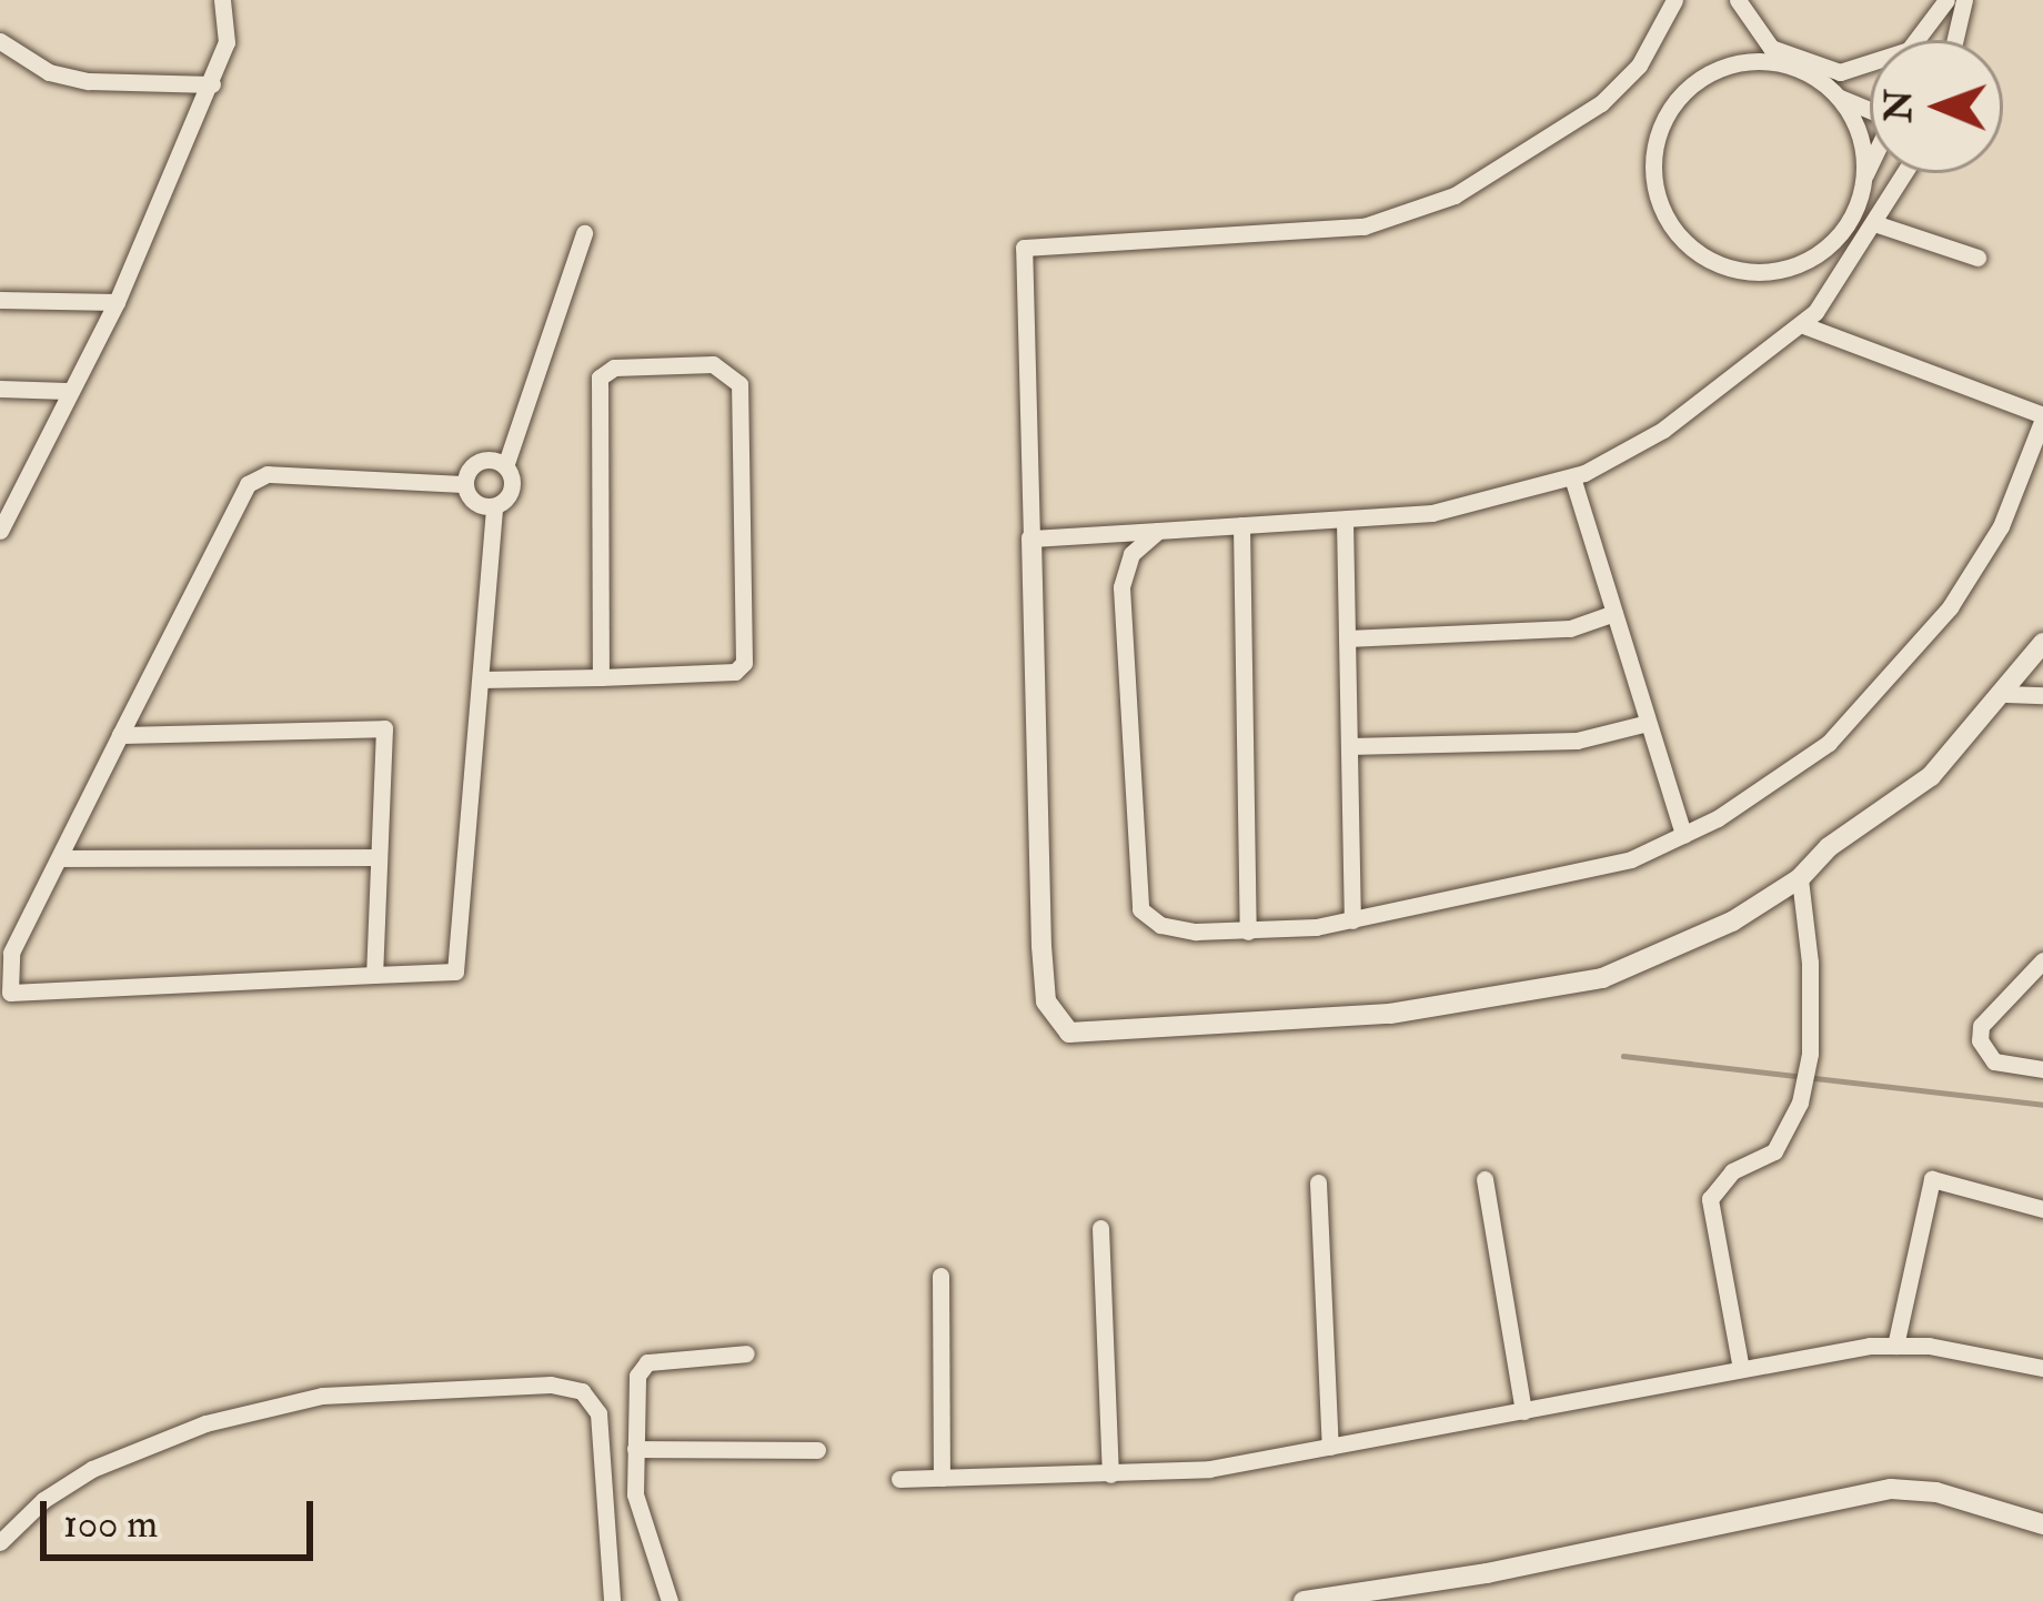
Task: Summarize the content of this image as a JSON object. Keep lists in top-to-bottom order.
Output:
{
  "scale_bar": "100 m",
  "north": "left"
}
